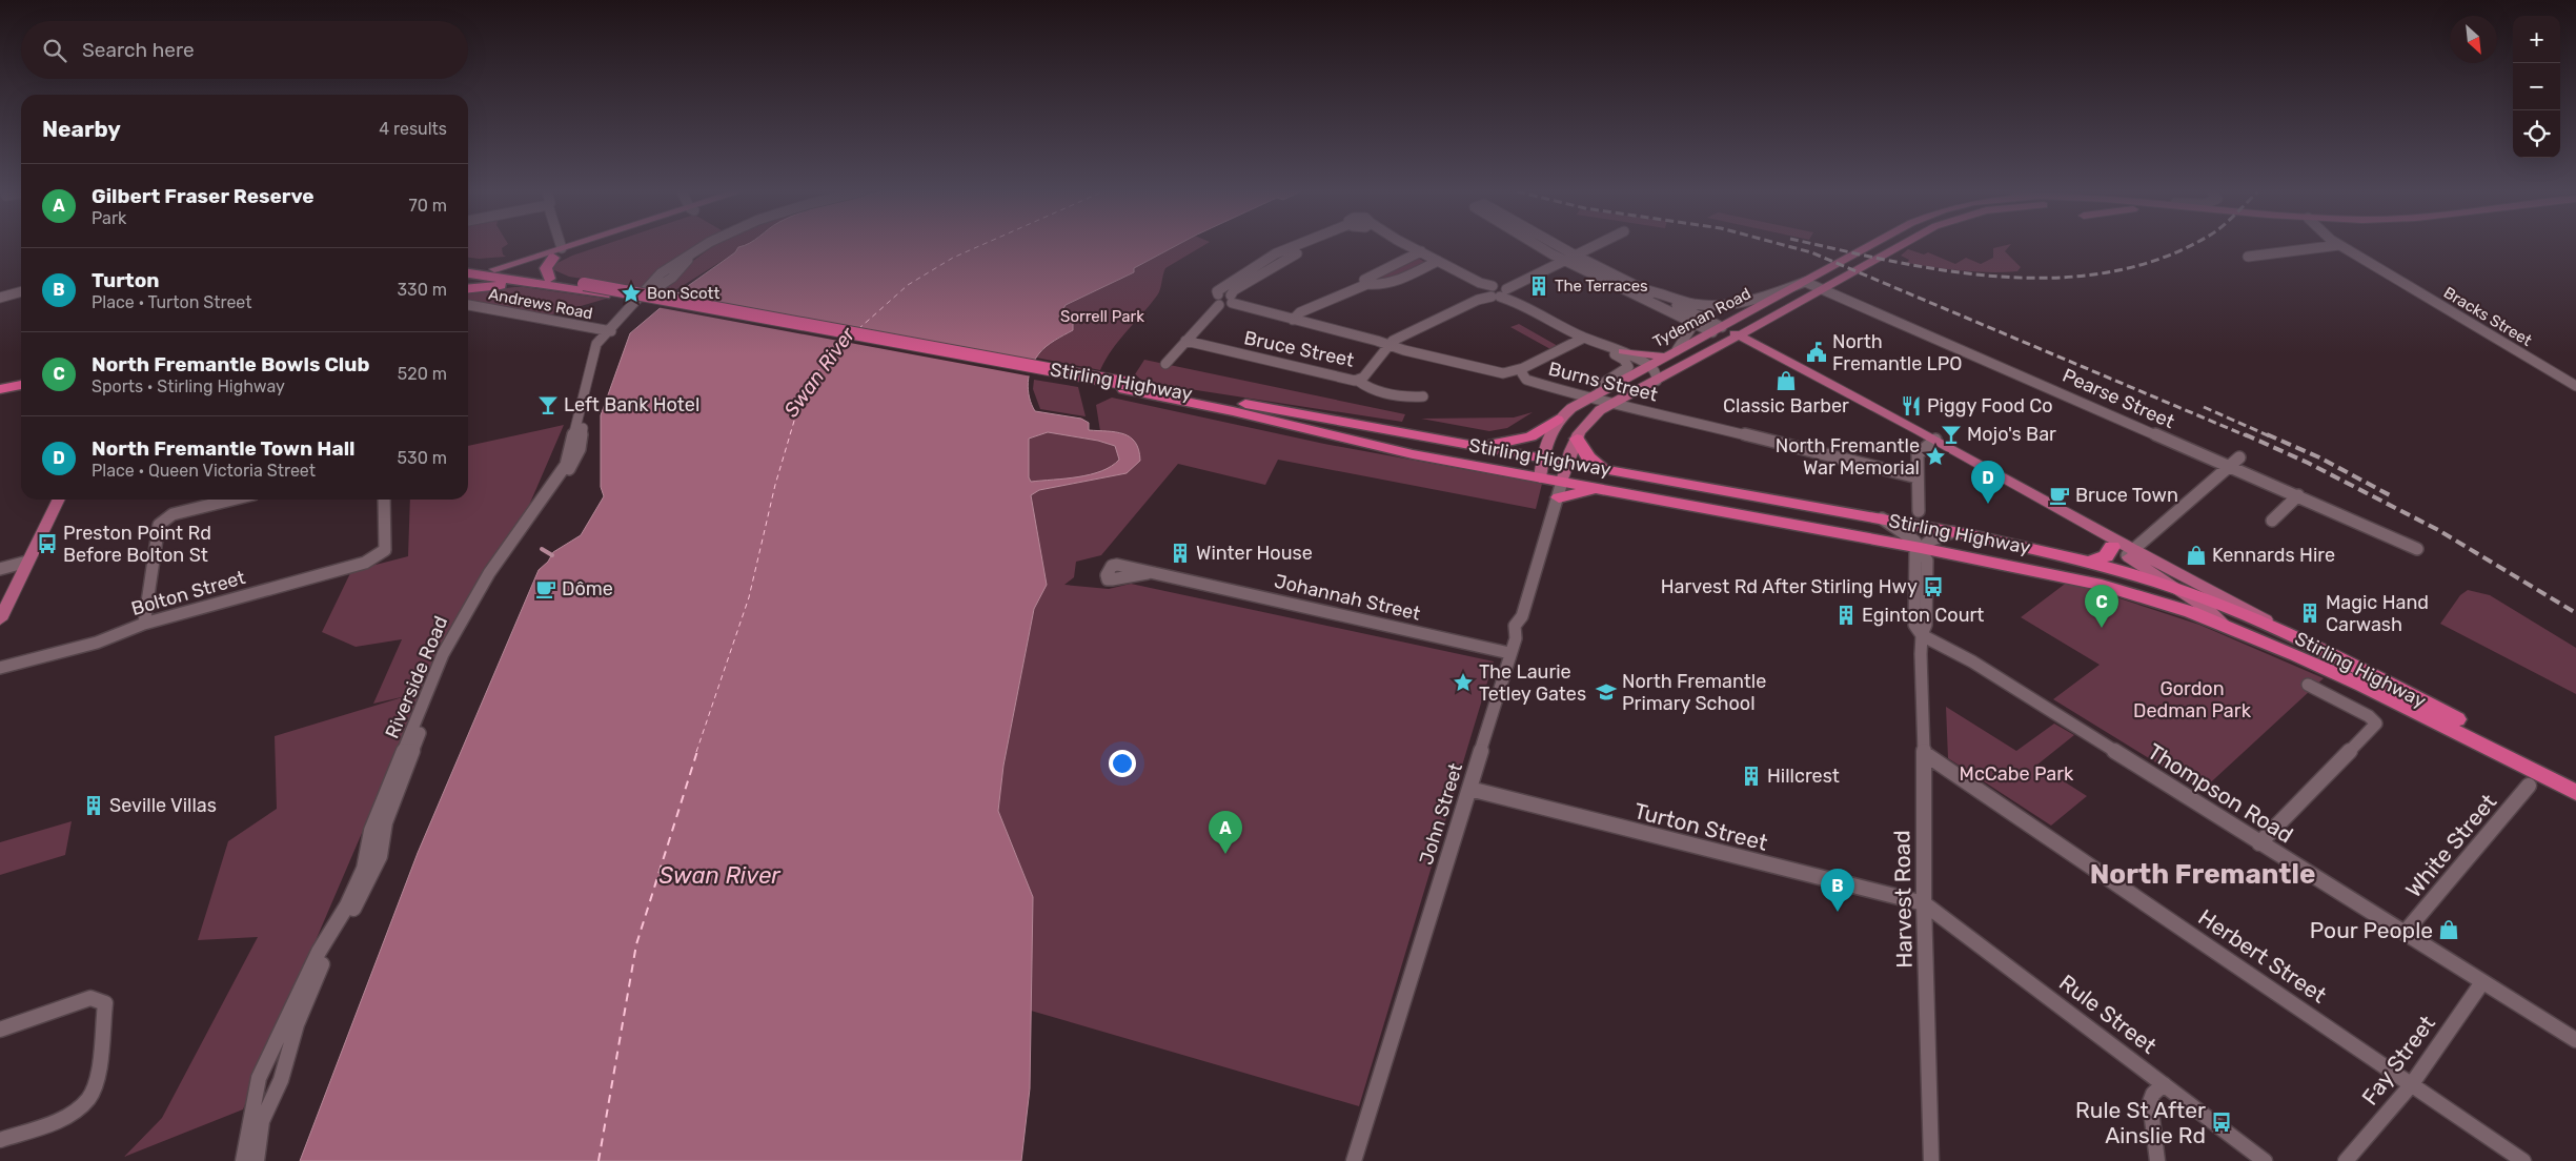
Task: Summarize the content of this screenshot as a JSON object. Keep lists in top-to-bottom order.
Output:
{
  "streets": {
    "highway": ["Stirling Highway"],
    "main road": ["Tydeman Road"],
    "street": [
      "Andrews Road",
      "Bracks Street",
      "Bruce Street",
      "Burns Street",
      "Pearse Street",
      "Bolton Street",
      "Johannah Street",
      "Riverside Road",
      "Thompson Road",
      "John Street",
      "Turton Street",
      "White Street",
      "Harvest Road",
      "Herbert Street",
      "Rule Street",
      "Fay Street"
    ]
  },
  "crossings": [
    ["Andrews Road", "Riverside Road"],
    ["Tydeman Road", "Stirling Highway"],
    ["Tydeman Road", "Burns Street"],
    ["Tydeman Road", "Pearse Street"],
    ["Tydeman Road", "John Street"],
    ["Bruce Street", "Burns Street"],
    ["Stirling Highway", "John Street"],
    ["Stirling Highway", "Harvest Road"],
    ["Johannah Street", "John Street"],
    ["Thompson Road", "White Street"],
    ["Thompson Road", "Harvest Road"],
    ["Thompson Road", "Fay Street"],
    ["John Street", "Turton Street"],
    ["Turton Street", "Harvest Road"],
    ["Turton Street", "Rule Street"],
    ["Harvest Road", "Herbert Street"],
    ["Harvest Road", "Rule Street"],
    ["Herbert Street", "Fay Street"]
  ],
  "districts": ["North Fremantle"],
  "water": ["Swan River"],
  "parks": ["Sorrell Park", "Gordon Dedman Park", "McCabe Park"],
  "places": {
    "building": [
      "The Terraces",
      "Winter House",
      "Magic Hand Carwash",
      "Eginton Court",
      "Hillcrest",
      "Seville Villas"
    ],
    "place": ["Bon Scott", "North Fremantle War Memorial", "The Laurie Tetley Gates"],
    "public building": ["North Fremantle LPO"],
    "shop": ["Classic Barber", "Kennards Hire", "Pour People"],
    "bar": ["Left Bank Hotel", "Mojo's Bar"],
    "restaurant": ["Piggy Food Co"],
    "cafe": ["Bruce Town", "Dôme"],
    "bus stop": ["Preston Point Rd Before Bolton St", "Harvest Rd After Stirling Hwy", "Rule St After Ainslie Rd"],
    "school or university": ["North Fremantle Primary School"]
  },
  "north": "bottom right",
  "page": {
    "map_buttons": ["+", "−"],
    "search": "Search here",
    "heading": ["Nearby", "4 results"],
    "list": [
      {
        "mark": "A",
        "name": "Gilbert Fraser Reserve",
        "note": "Park",
        "value": "70 m"
      },
      {
        "mark": "B",
        "name": "Turton",
        "note": "Place · Turton Street",
        "value": "330 m"
      },
      {
        "mark": "C",
        "name": "North Fremantle Bowls Club",
        "note": "Sports · Stirling Highway",
        "value": "520 m"
      },
      {
        "mark": "D",
        "name": "North Fremantle Town Hall",
        "note": "Place · Queen Victoria Street",
        "value": "530 m"
      }
    ],
    "pins": [
      "D",
      "C",
      "A",
      "B"
    ]
  }
}
